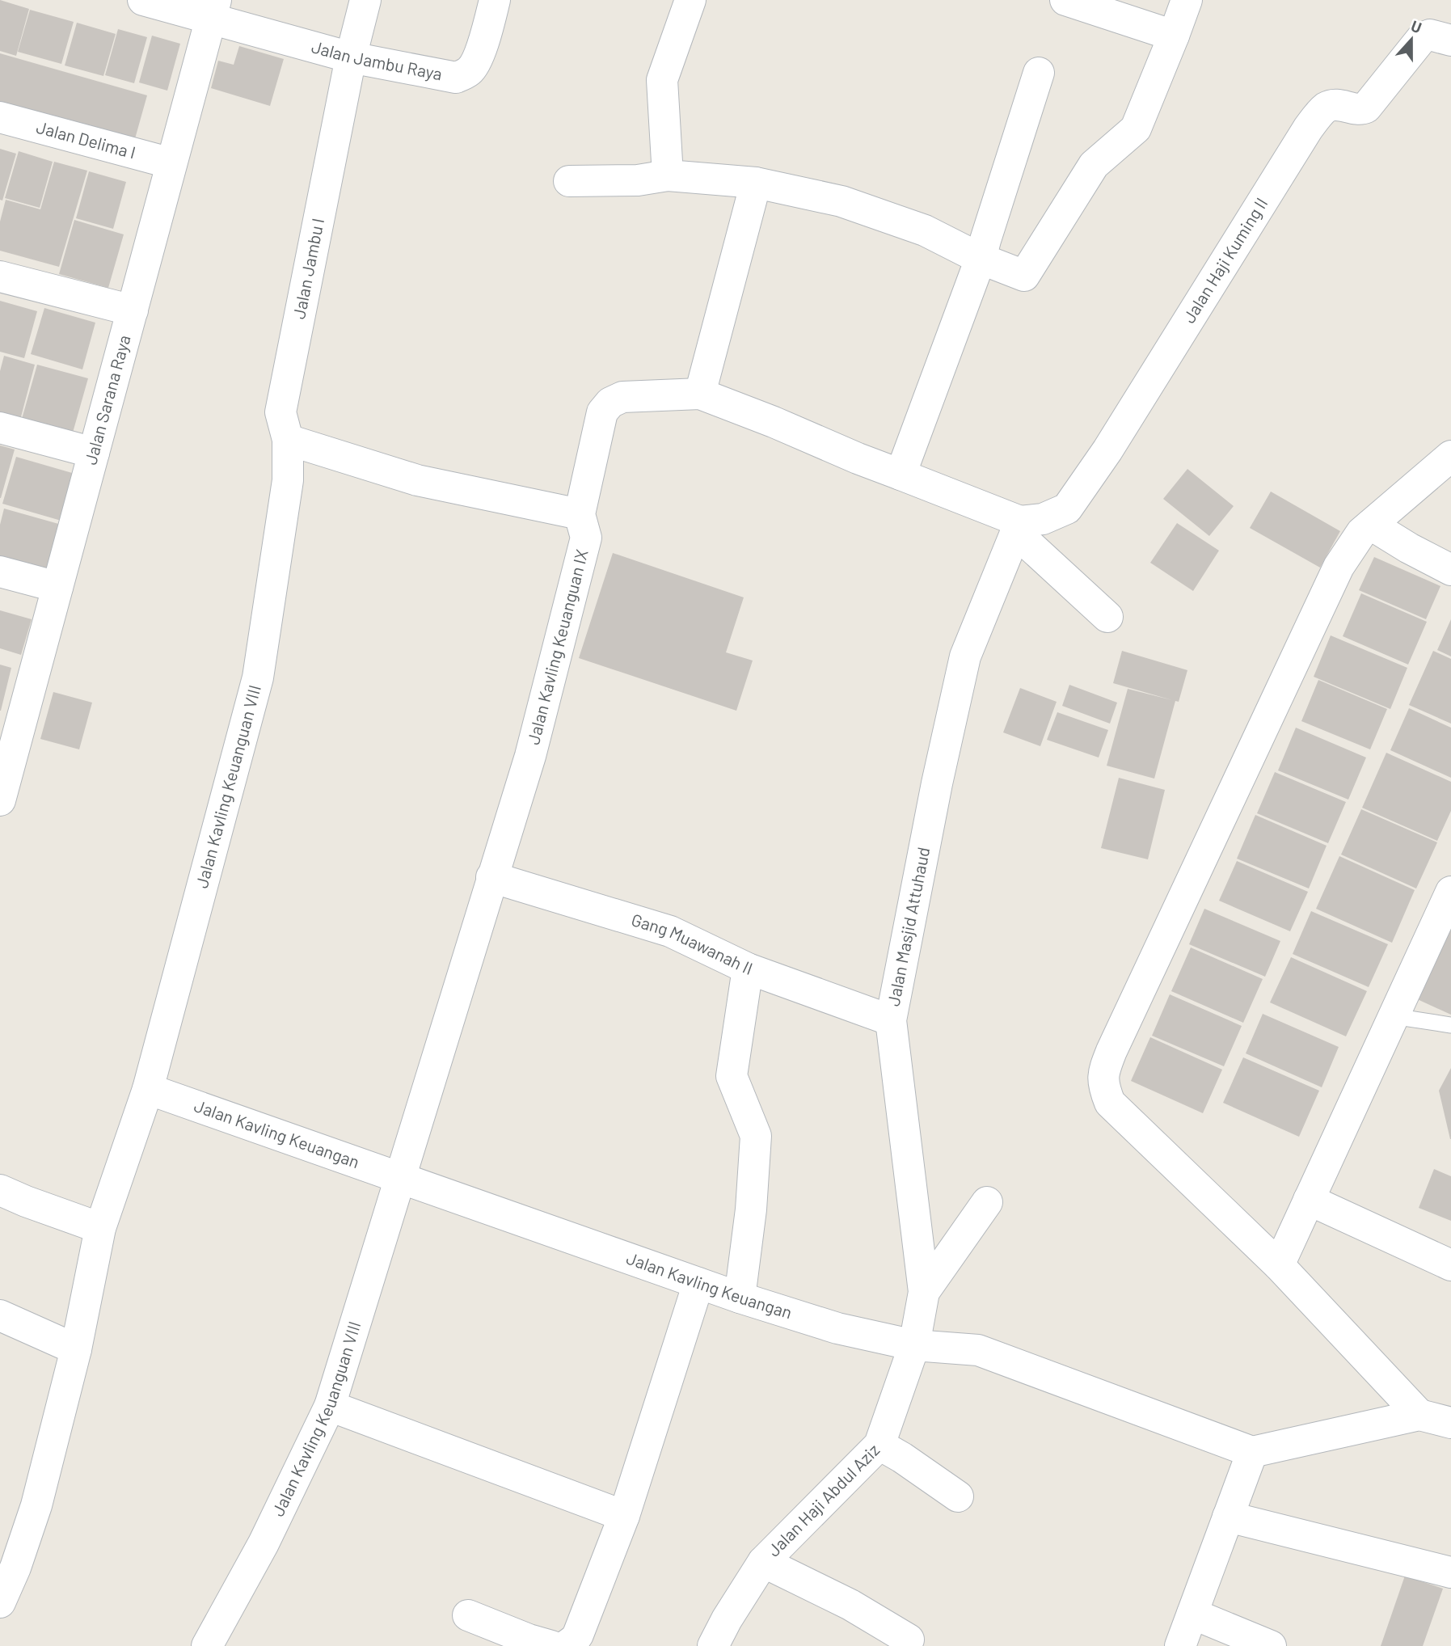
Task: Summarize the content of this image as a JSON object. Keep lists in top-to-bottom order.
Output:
{
  "streets": {
    "street": [
      "Jalan Jambu Raya",
      "Jalan Delima I",
      "Jalan Haji Kuming II",
      "Jalan Jambu I",
      "Jalan Sarana Raya",
      "Jalan Kavling Keuanguan IX",
      "Jalan Kavling Keuanguan VIII",
      "Jalan Masjid Attuhaud",
      "Gang Muawanah II",
      "Jalan Kavling Keuangan",
      "Jalan Haji Abdul Aziz"
    ]
  },
  "crossings": [
    ["Jalan Jambu Raya", "Jalan Jambu I"],
    ["Jalan Jambu Raya", "Jalan Sarana Raya"],
    ["Jalan Delima I", "Jalan Sarana Raya"],
    ["Jalan Haji Kuming II", "Jalan Kavling Keuanguan IX"],
    ["Jalan Haji Kuming II", "Jalan Masjid Attuhaud"],
    ["Jalan Jambu I", "Jalan Kavling Keuanguan VIII"],
    ["Jalan Kavling Keuanguan IX", "Jalan Kavling Keuanguan VIII"],
    ["Jalan Kavling Keuanguan IX", "Jalan Masjid Attuhaud"],
    ["Jalan Kavling Keuanguan IX", "Gang Muawanah II"],
    ["Jalan Kavling Keuanguan IX", "Jalan Kavling Keuangan"],
    ["Jalan Kavling Keuanguan VIII", "Jalan Kavling Keuangan"],
    ["Jalan Masjid Attuhaud", "Gang Muawanah II"],
    ["Jalan Masjid Attuhaud", "Jalan Kavling Keuangan"],
    ["Jalan Masjid Attuhaud", "Jalan Haji Abdul Aziz"],
    ["Jalan Kavling Keuangan", "Jalan Haji Abdul Aziz"]
  ],
  "north": "top"
}
